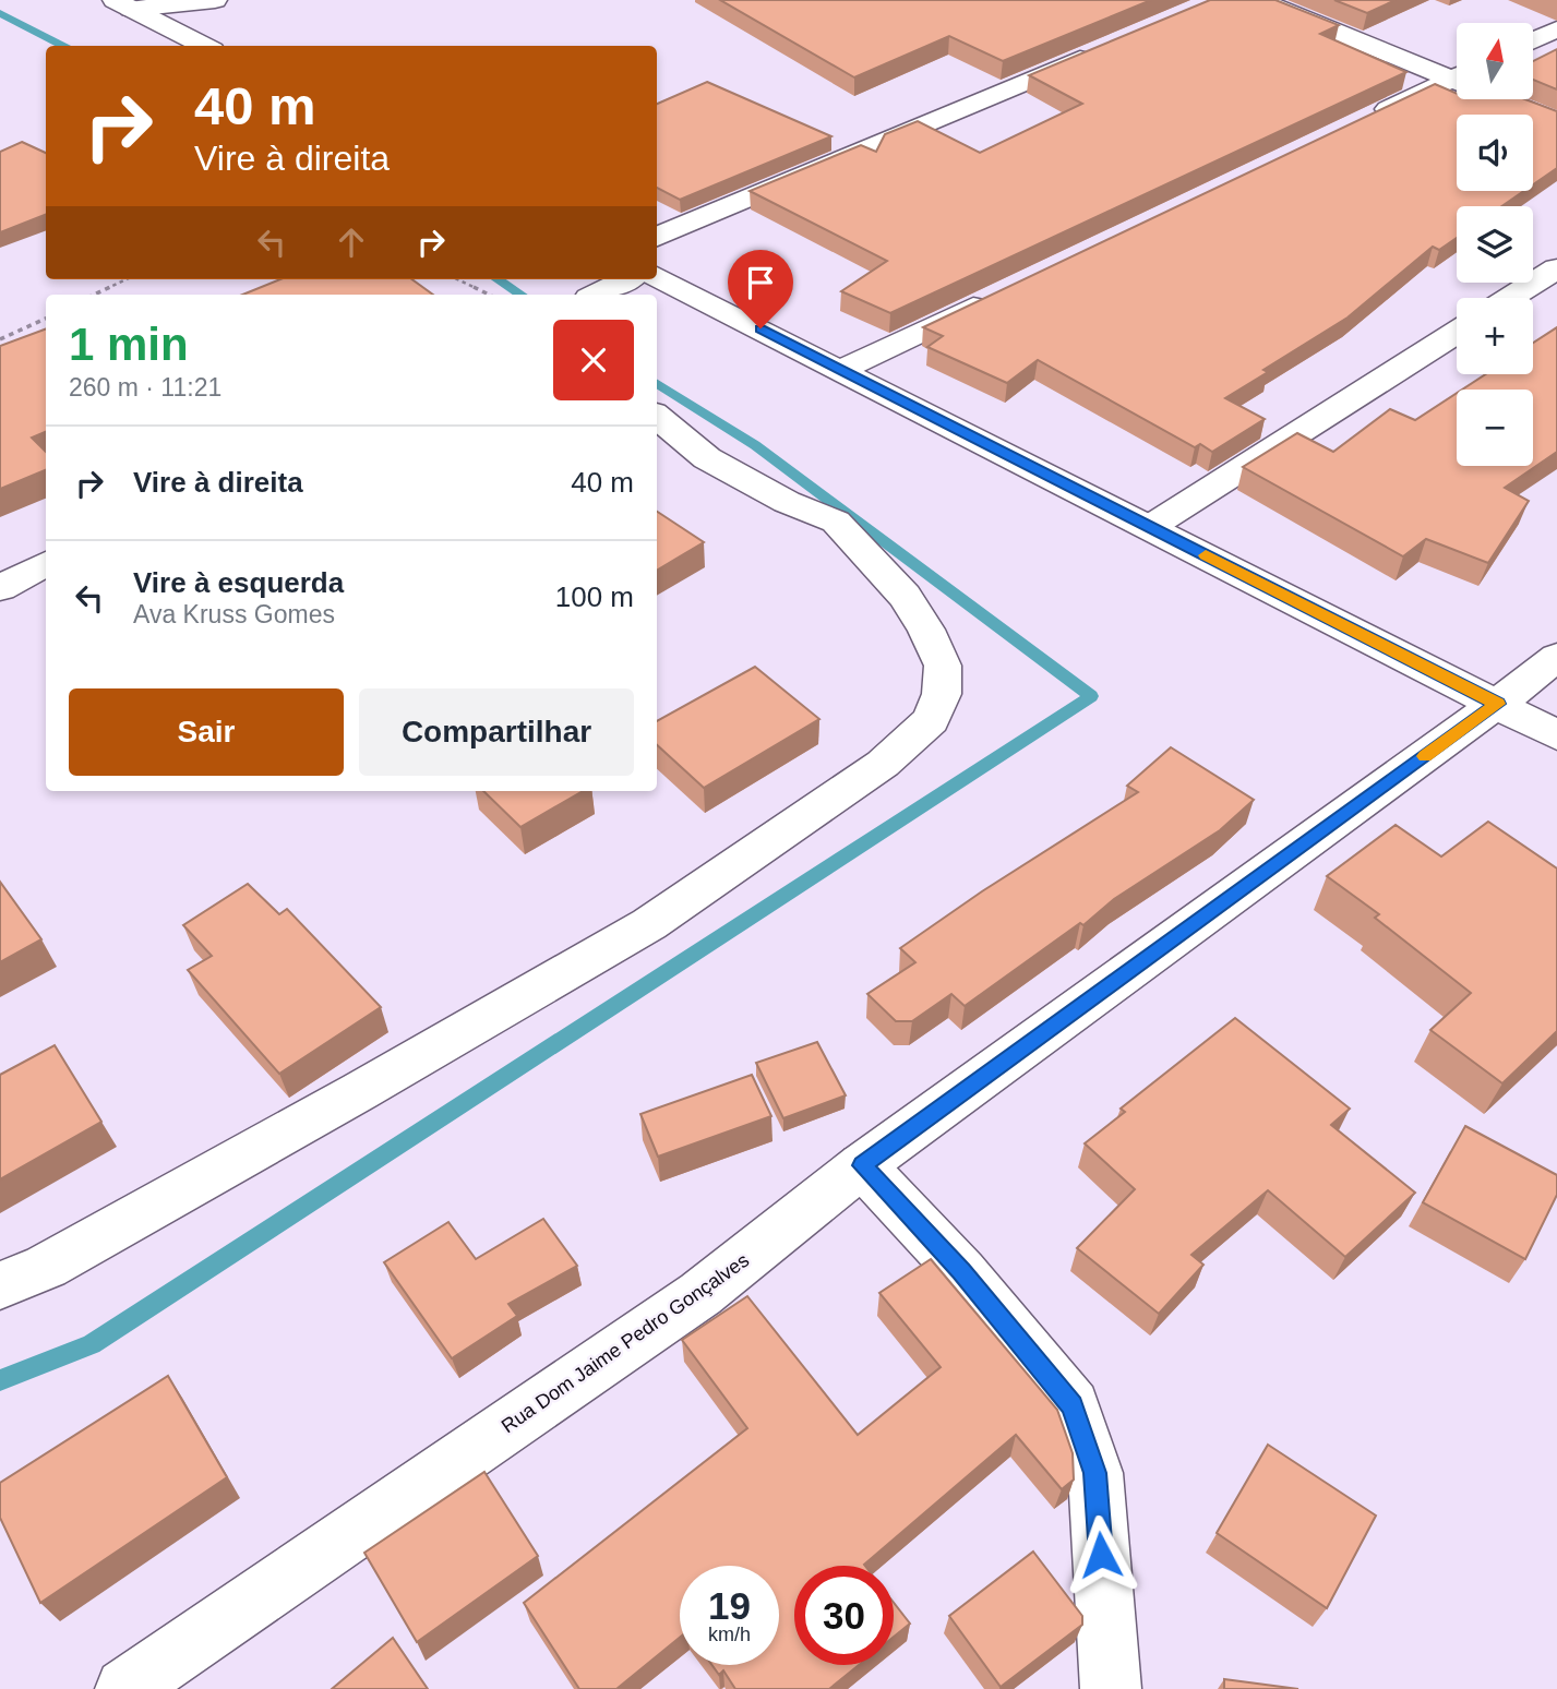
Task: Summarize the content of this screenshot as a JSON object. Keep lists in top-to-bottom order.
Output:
{
  "streets": {
    "street": ["Rua Dom Jaime Pedro Gonçalves"]
  },
  "north": "top",
  "page": {
    "map_buttons": ["+", "−"],
    "turn": ["40 m", "Vire à direita"],
    "heading": ["1 min", "260 m · 11:21"],
    "list": [
      {
        "name": "Vire à direita",
        "value": "40 m"
      },
      {
        "name": "Vire à esquerda",
        "note": "Ava Kruss Gomes",
        "value": "100 m"
      }
    ],
    "buttons": ["Sair", "Compartilhar"],
    "speed": "19 km/h",
    "limit": "30"
  }
}
